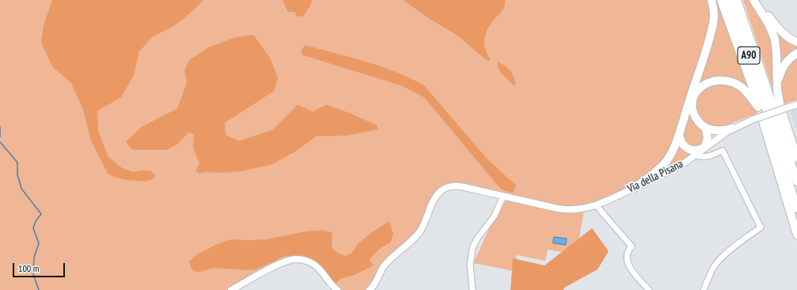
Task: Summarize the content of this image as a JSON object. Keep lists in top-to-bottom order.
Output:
{
  "streets": {
    "highway": ["A90"],
    "main road": ["Via della Pisana"]
  },
  "scale_bar": "100 m"
}
